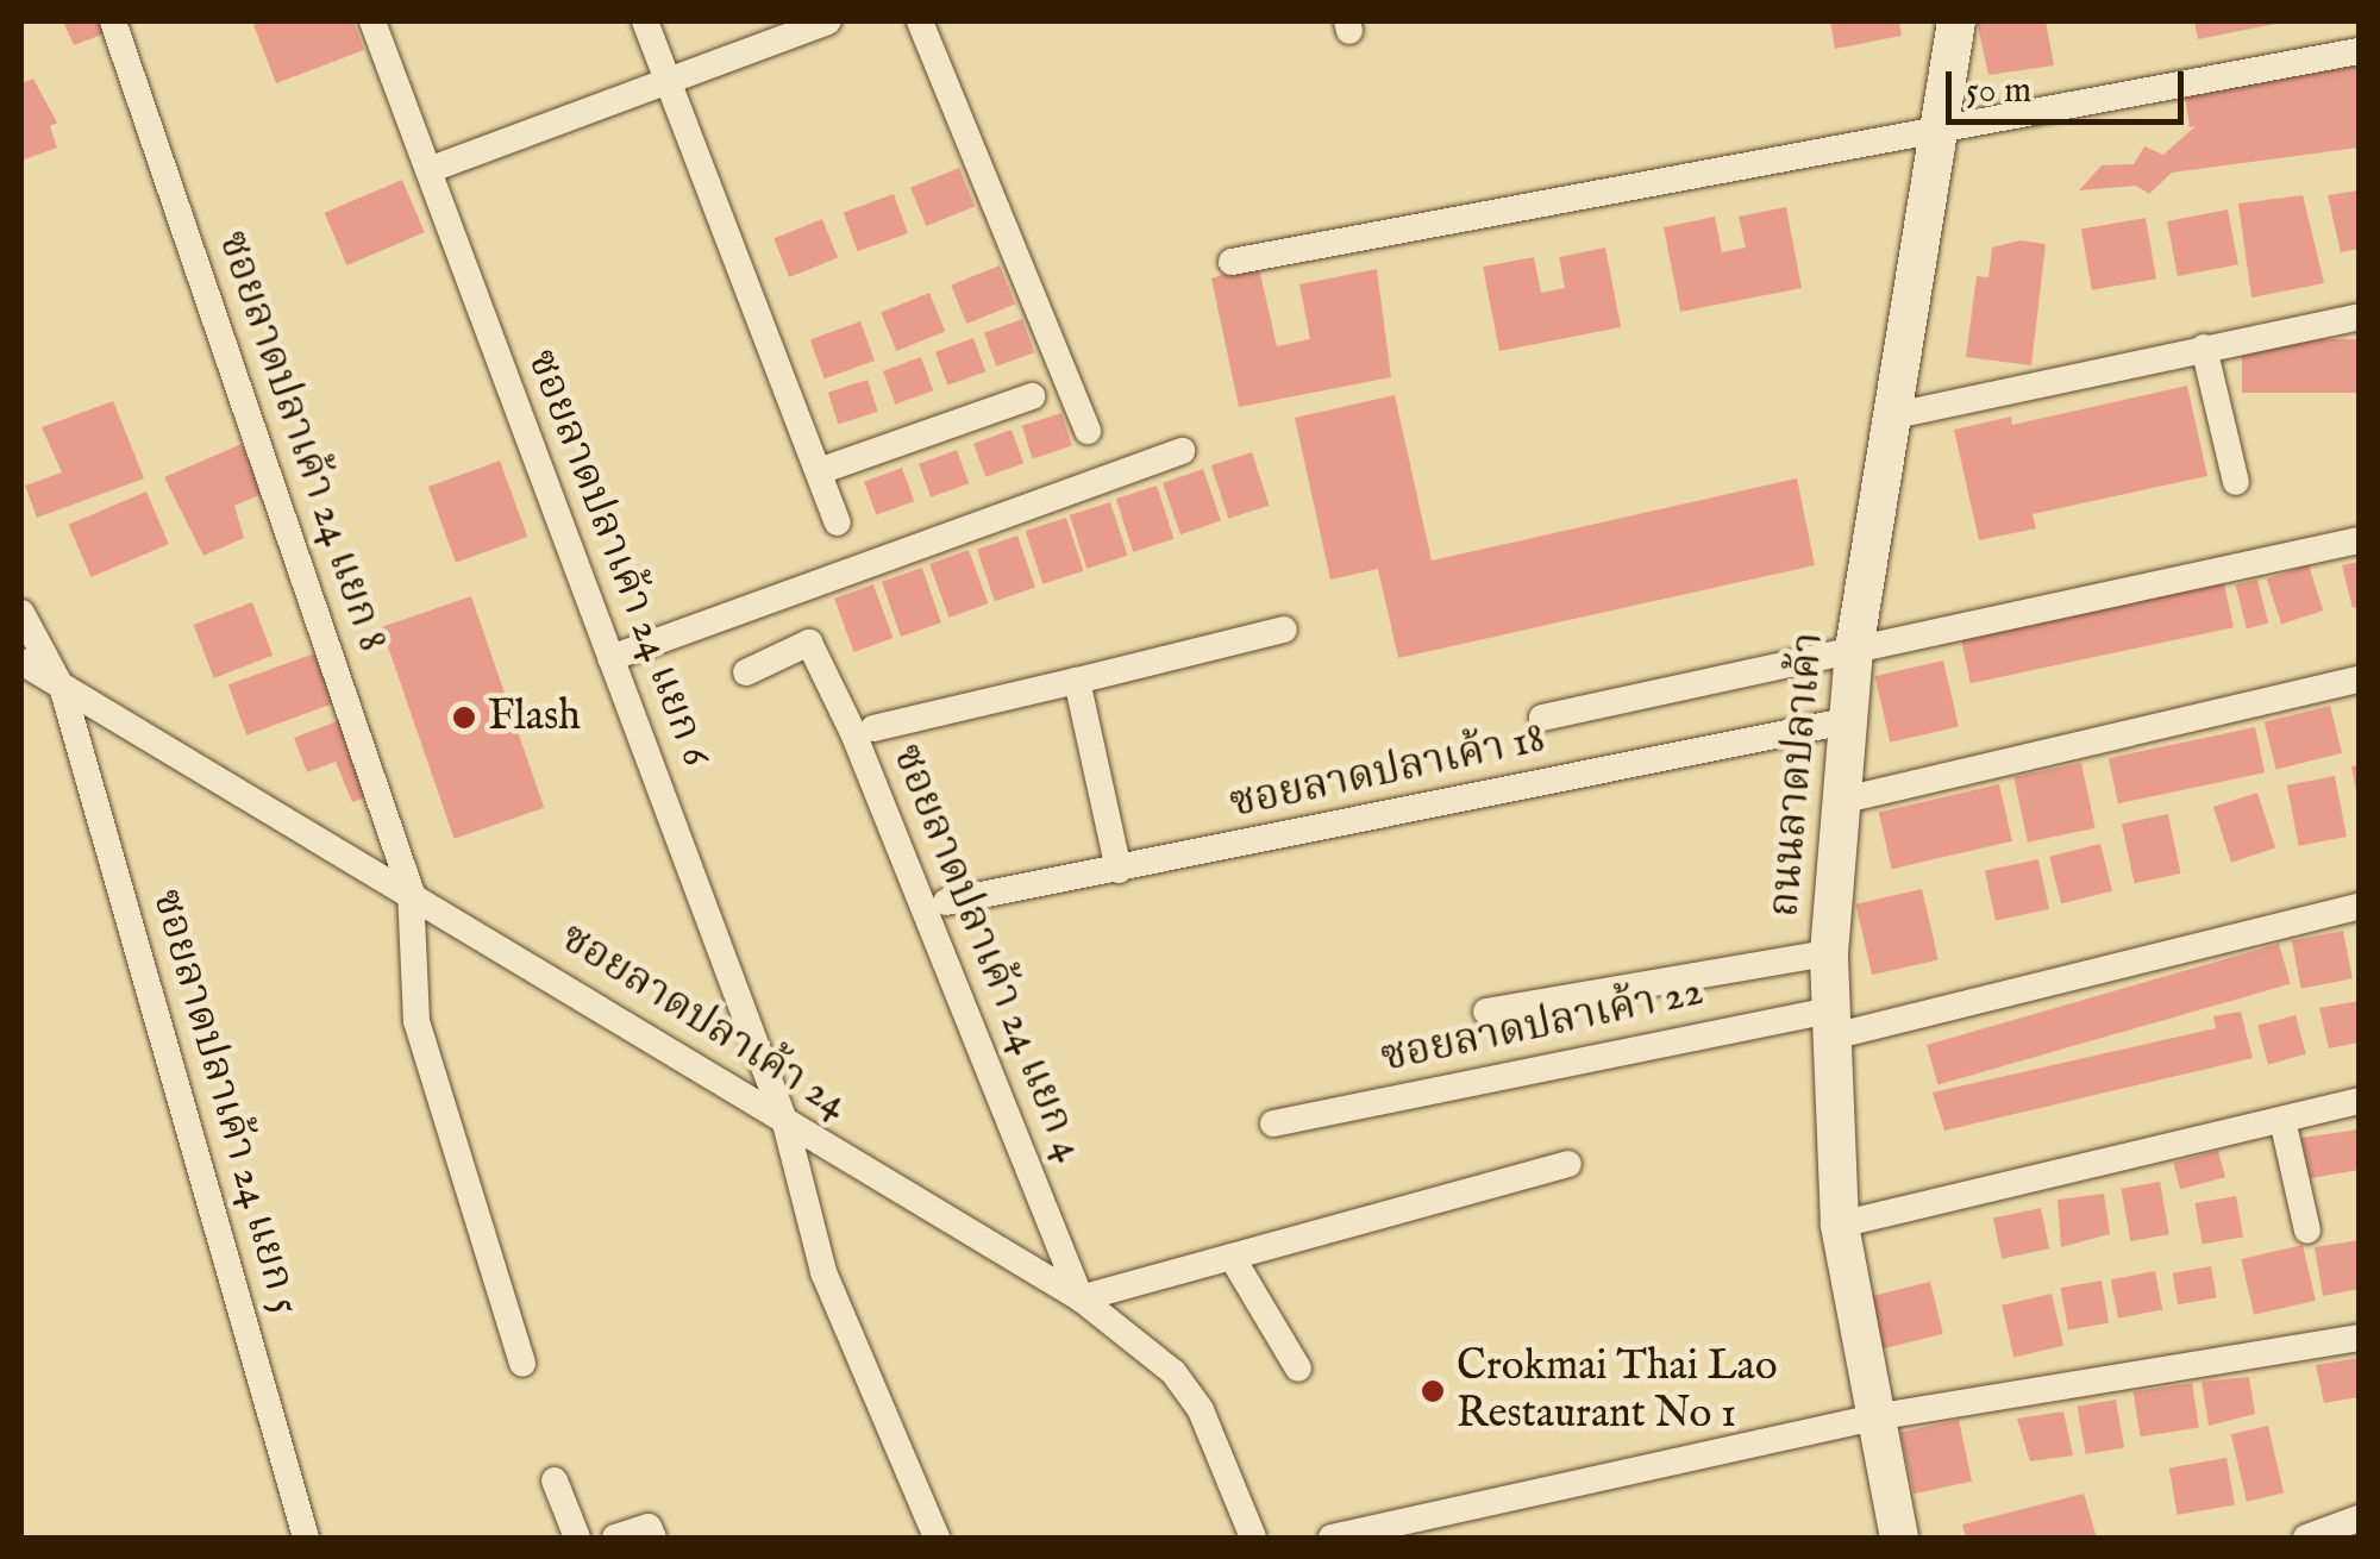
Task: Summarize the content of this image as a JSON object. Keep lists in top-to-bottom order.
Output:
{
  "streets": {
    "main road": ["ถนนลาดปลาเค้า"],
    "street": [
      "ซอยลาดปลาเค้า 24 แยก 8",
      "ซอยลาดปลาเค้า 24 แยก 6",
      "ซอยลาดปลาเค้า 18",
      "ซอยลาดปลาเค้า 24 แยก 4",
      "ซอยลาดปลาเค้า 24",
      "ซอยลาดปลาเค้า 22",
      "ซอยลาดปลาเค้า 24 แยก 5"
    ]
  },
  "crossings": [
    ["ซอยลาดปลาเค้า 24 แยก 8", "ซอยลาดปลาเค้า 24"],
    ["ซอยลาดปลาเค้า 24 แยก 6", "ซอยลาดปลาเค้า 24"],
    ["ซอยลาดปลาเค้า 18", "ถนนลาดปลาเค้า"],
    ["ถนนลาดปลาเค้า", "ซอยลาดปลาเค้า 22"],
    ["ซอยลาดปลาเค้า 24 แยก 4", "ซอยลาดปลาเค้า 24"],
    ["ซอยลาดปลาเค้า 24", "ซอยลาดปลาเค้า 24 แยก 5"]
  ],
  "places": ["Flash", "Crokmai Thai Lao Restaurant No 1"],
  "scale_bar": "50 m"
}
